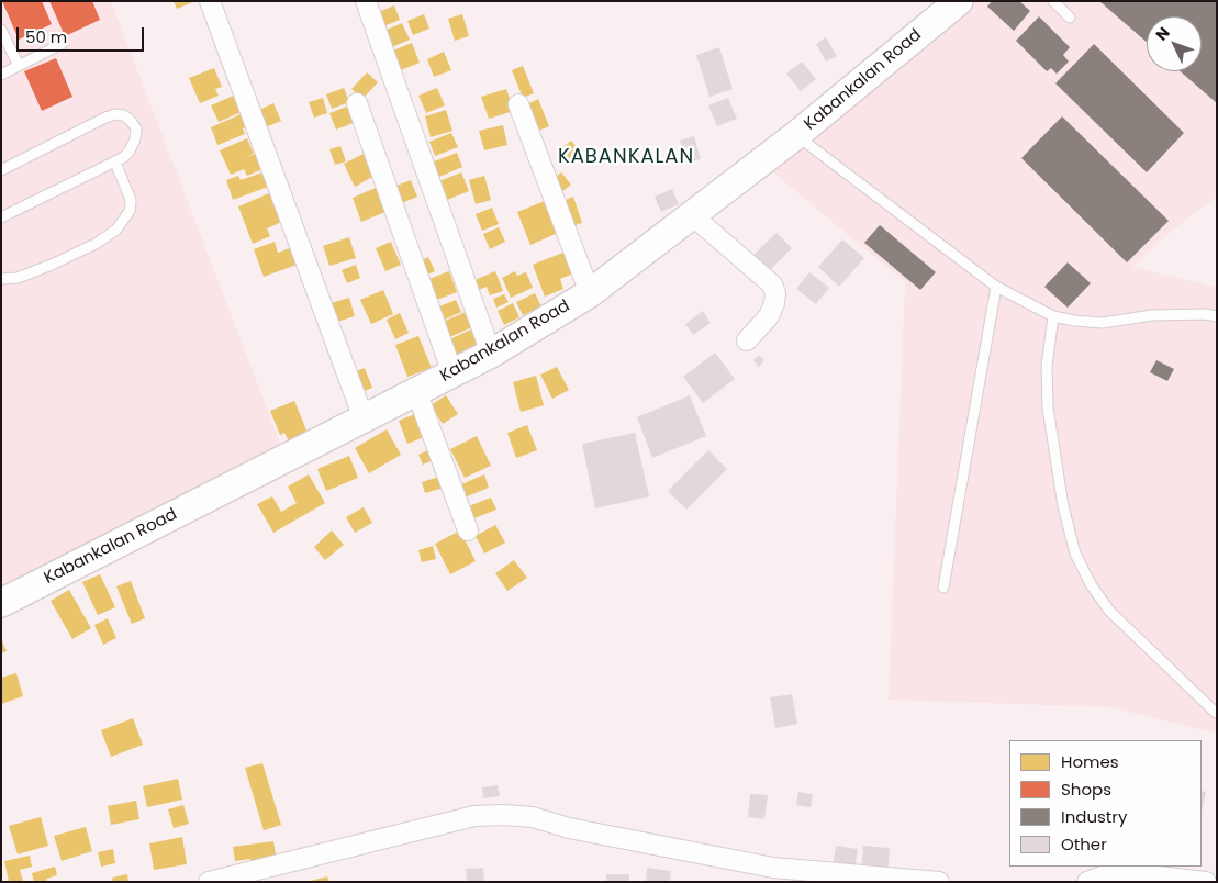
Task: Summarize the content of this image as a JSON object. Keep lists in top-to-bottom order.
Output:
{
  "streets": {
    "street": ["Kabankalan Road"]
  },
  "districts": ["KABANKALAN"],
  "legend": [
    "Homes",
    "Shops",
    "Industry",
    "Other"
  ],
  "scale_bar": "50 m",
  "north": "top left"
}
